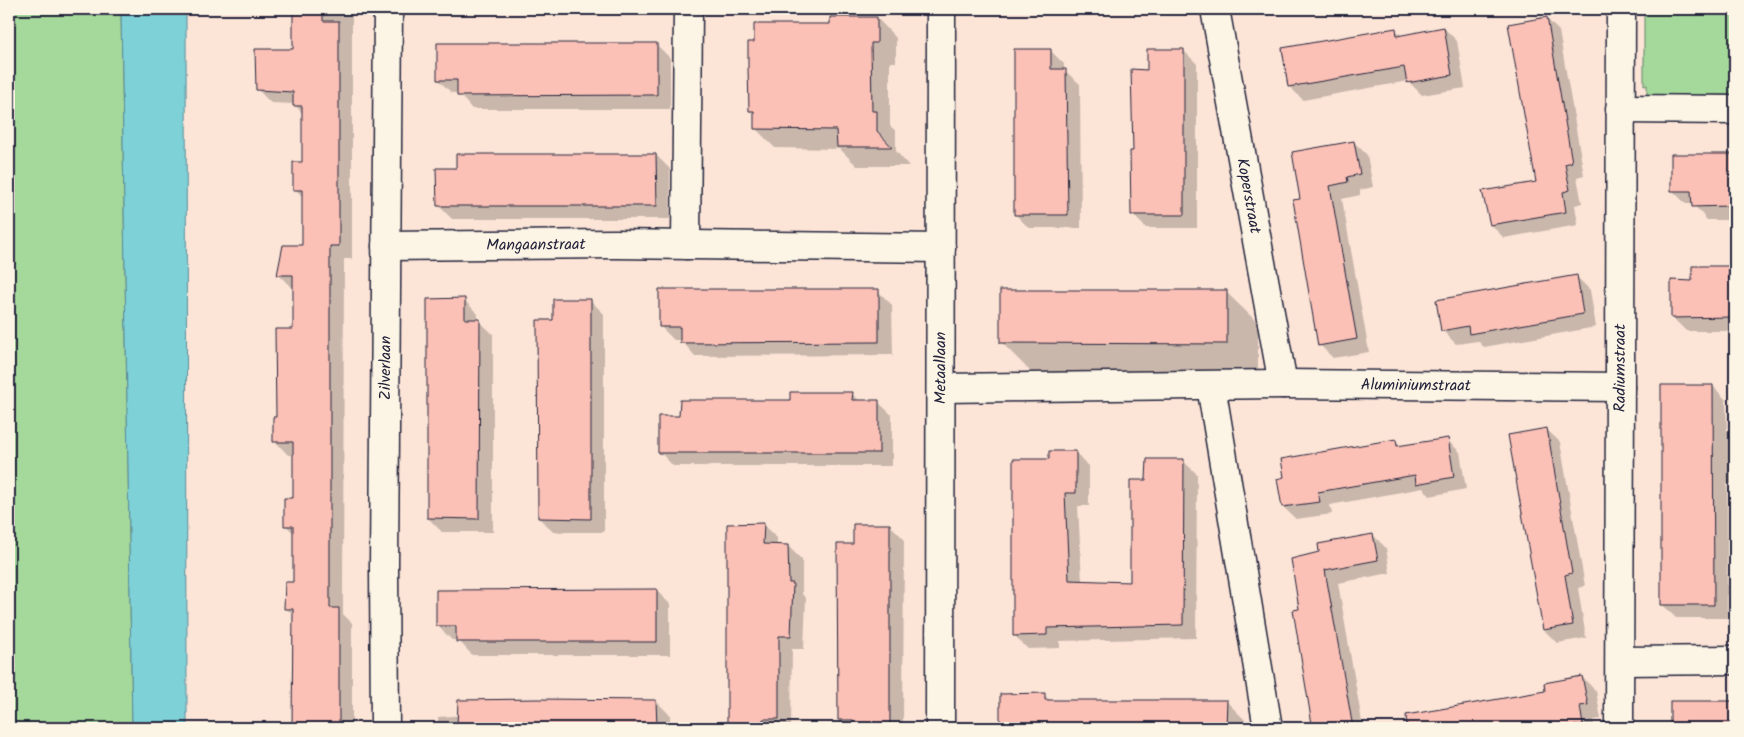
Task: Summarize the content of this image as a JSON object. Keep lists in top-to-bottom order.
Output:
{
  "streets": {
    "street": [
      "Koperstraat",
      "Mangaanstraat",
      "Zilverlaan",
      "Metaallaan",
      "Radiumstraat",
      "Aluminiumstraat"
    ]
  },
  "crossings": [
    ["Koperstraat", "Aluminiumstraat"],
    ["Mangaanstraat", "Zilverlaan"],
    ["Mangaanstraat", "Metaallaan"],
    ["Metaallaan", "Aluminiumstraat"],
    ["Radiumstraat", "Aluminiumstraat"]
  ]
}
